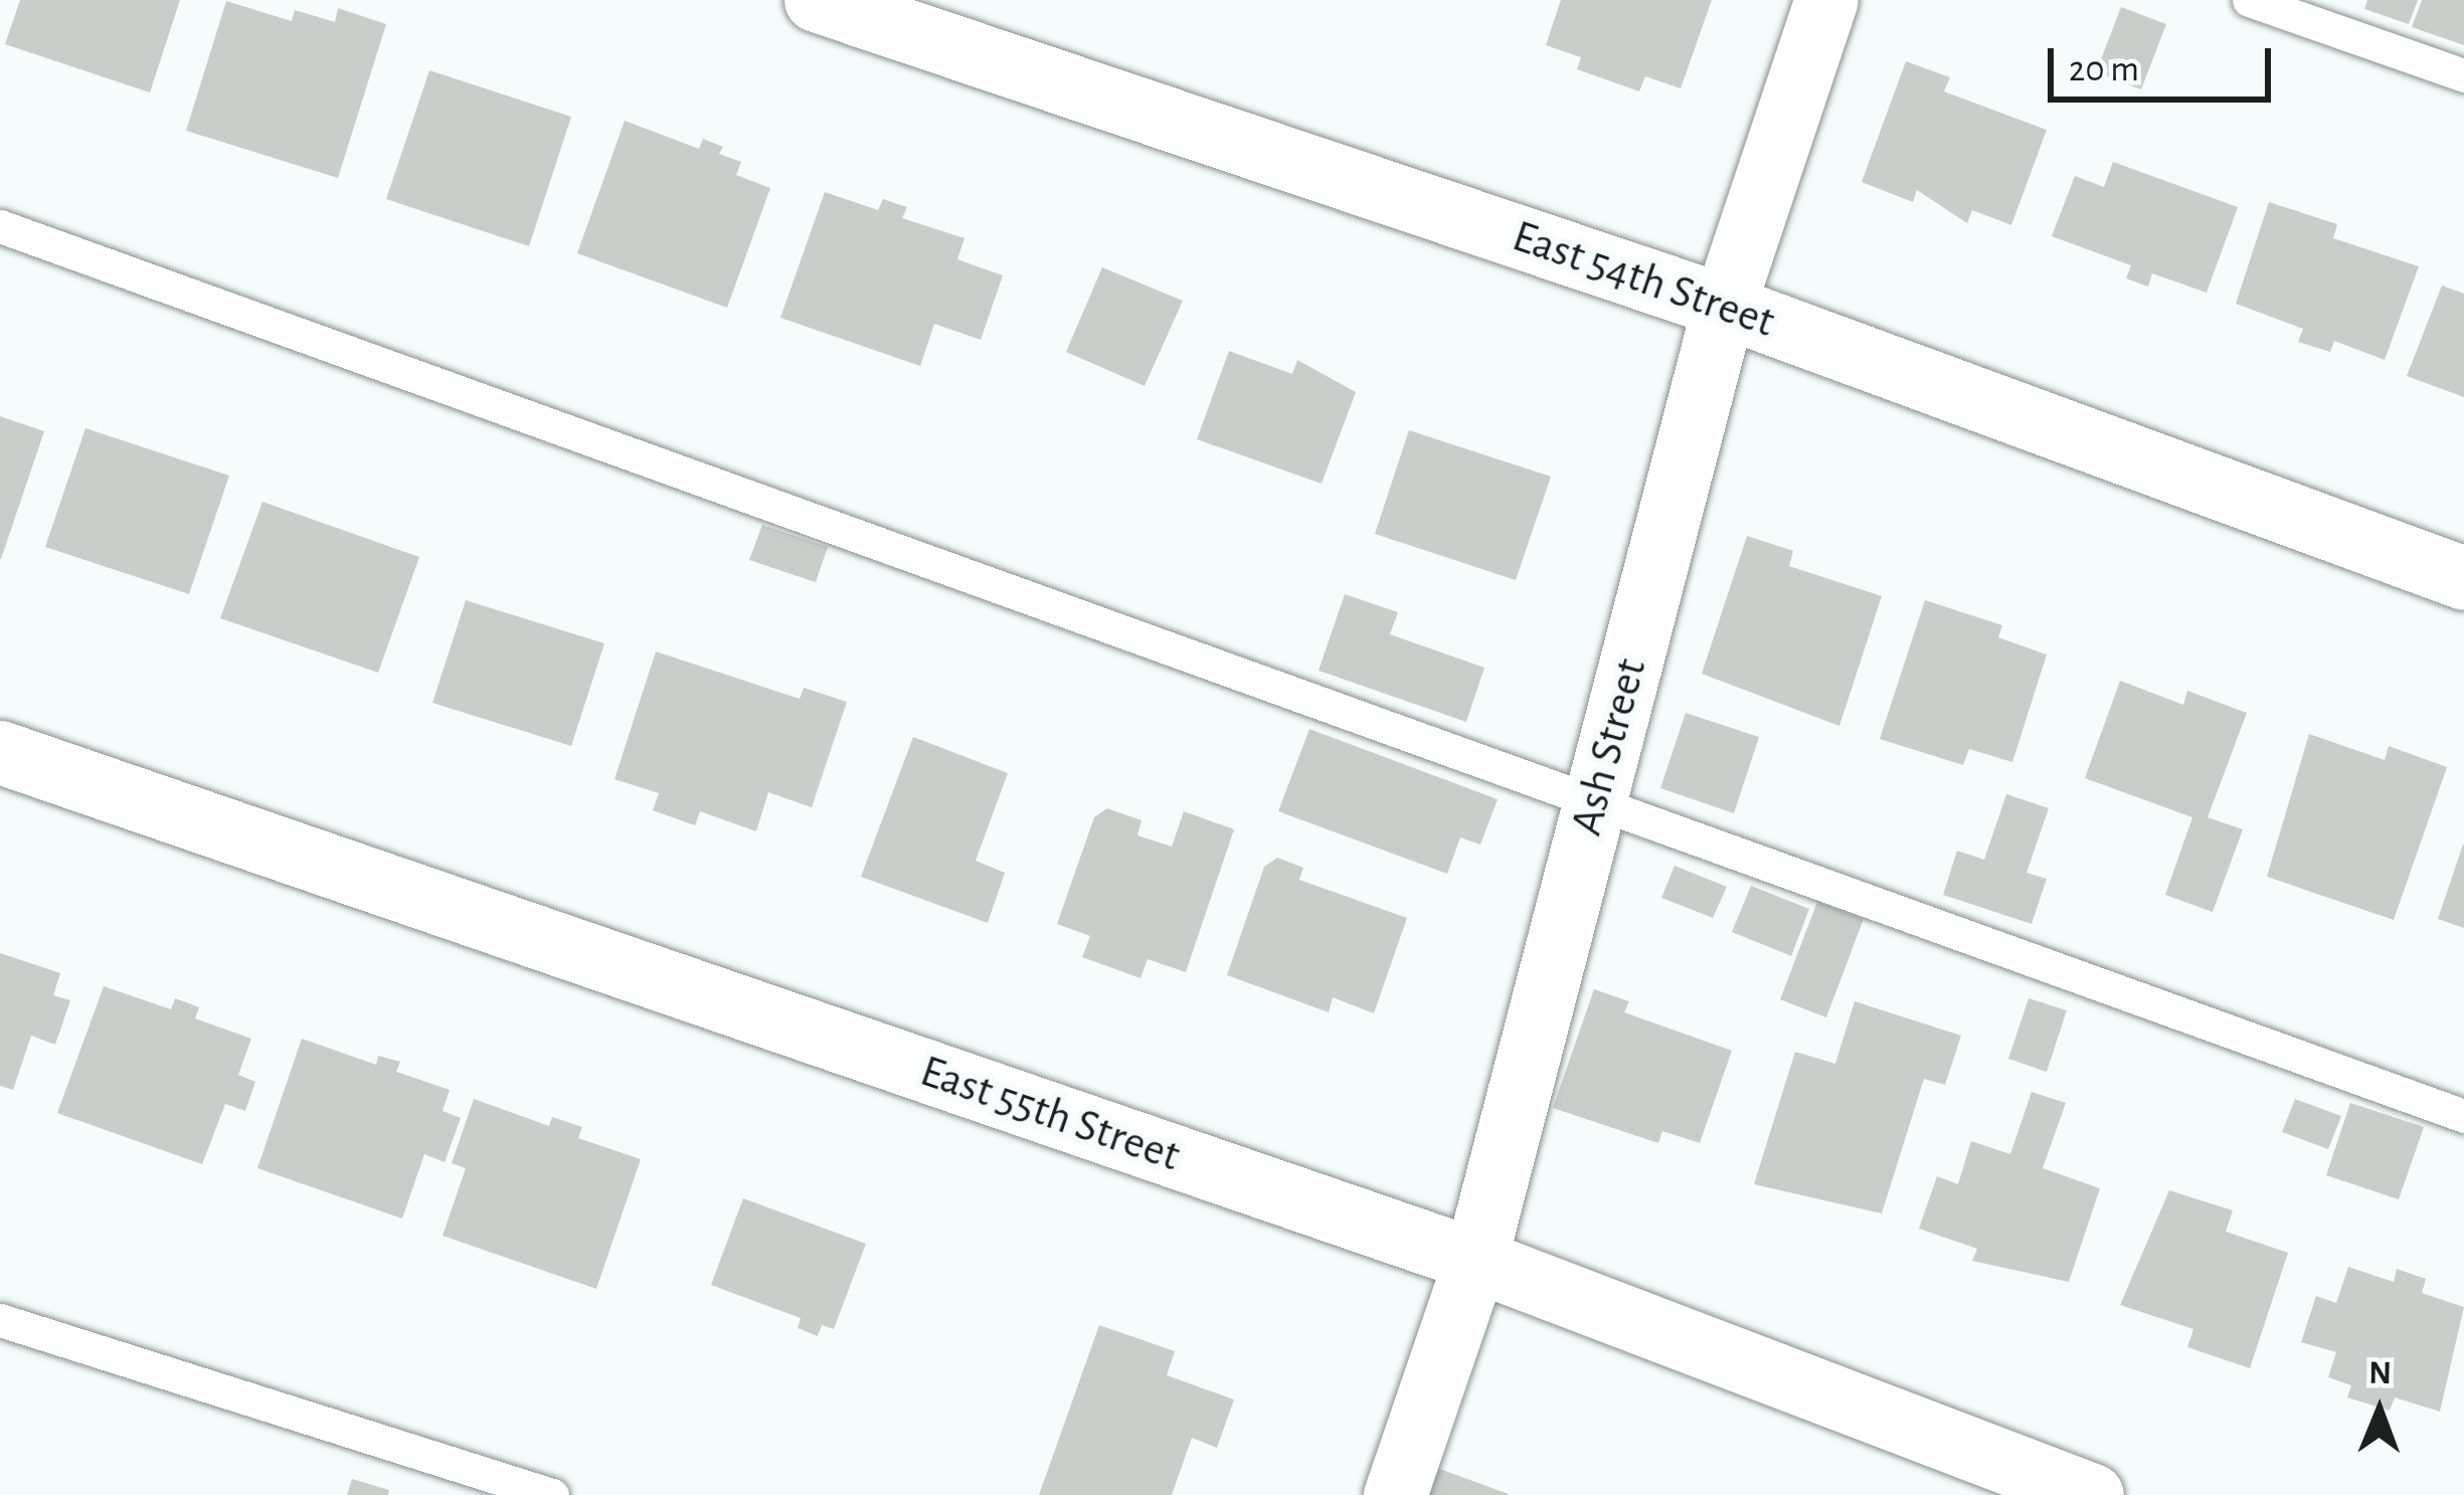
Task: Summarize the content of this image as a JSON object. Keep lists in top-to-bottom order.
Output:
{
  "streets": {
    "street": ["East 54th Street", "Ash Street", "East 55th Street"]
  },
  "crossings": [
    ["East 54th Street", "Ash Street"],
    ["Ash Street", "East 55th Street"]
  ],
  "scale_bar": "20 m",
  "north": "top"
}
